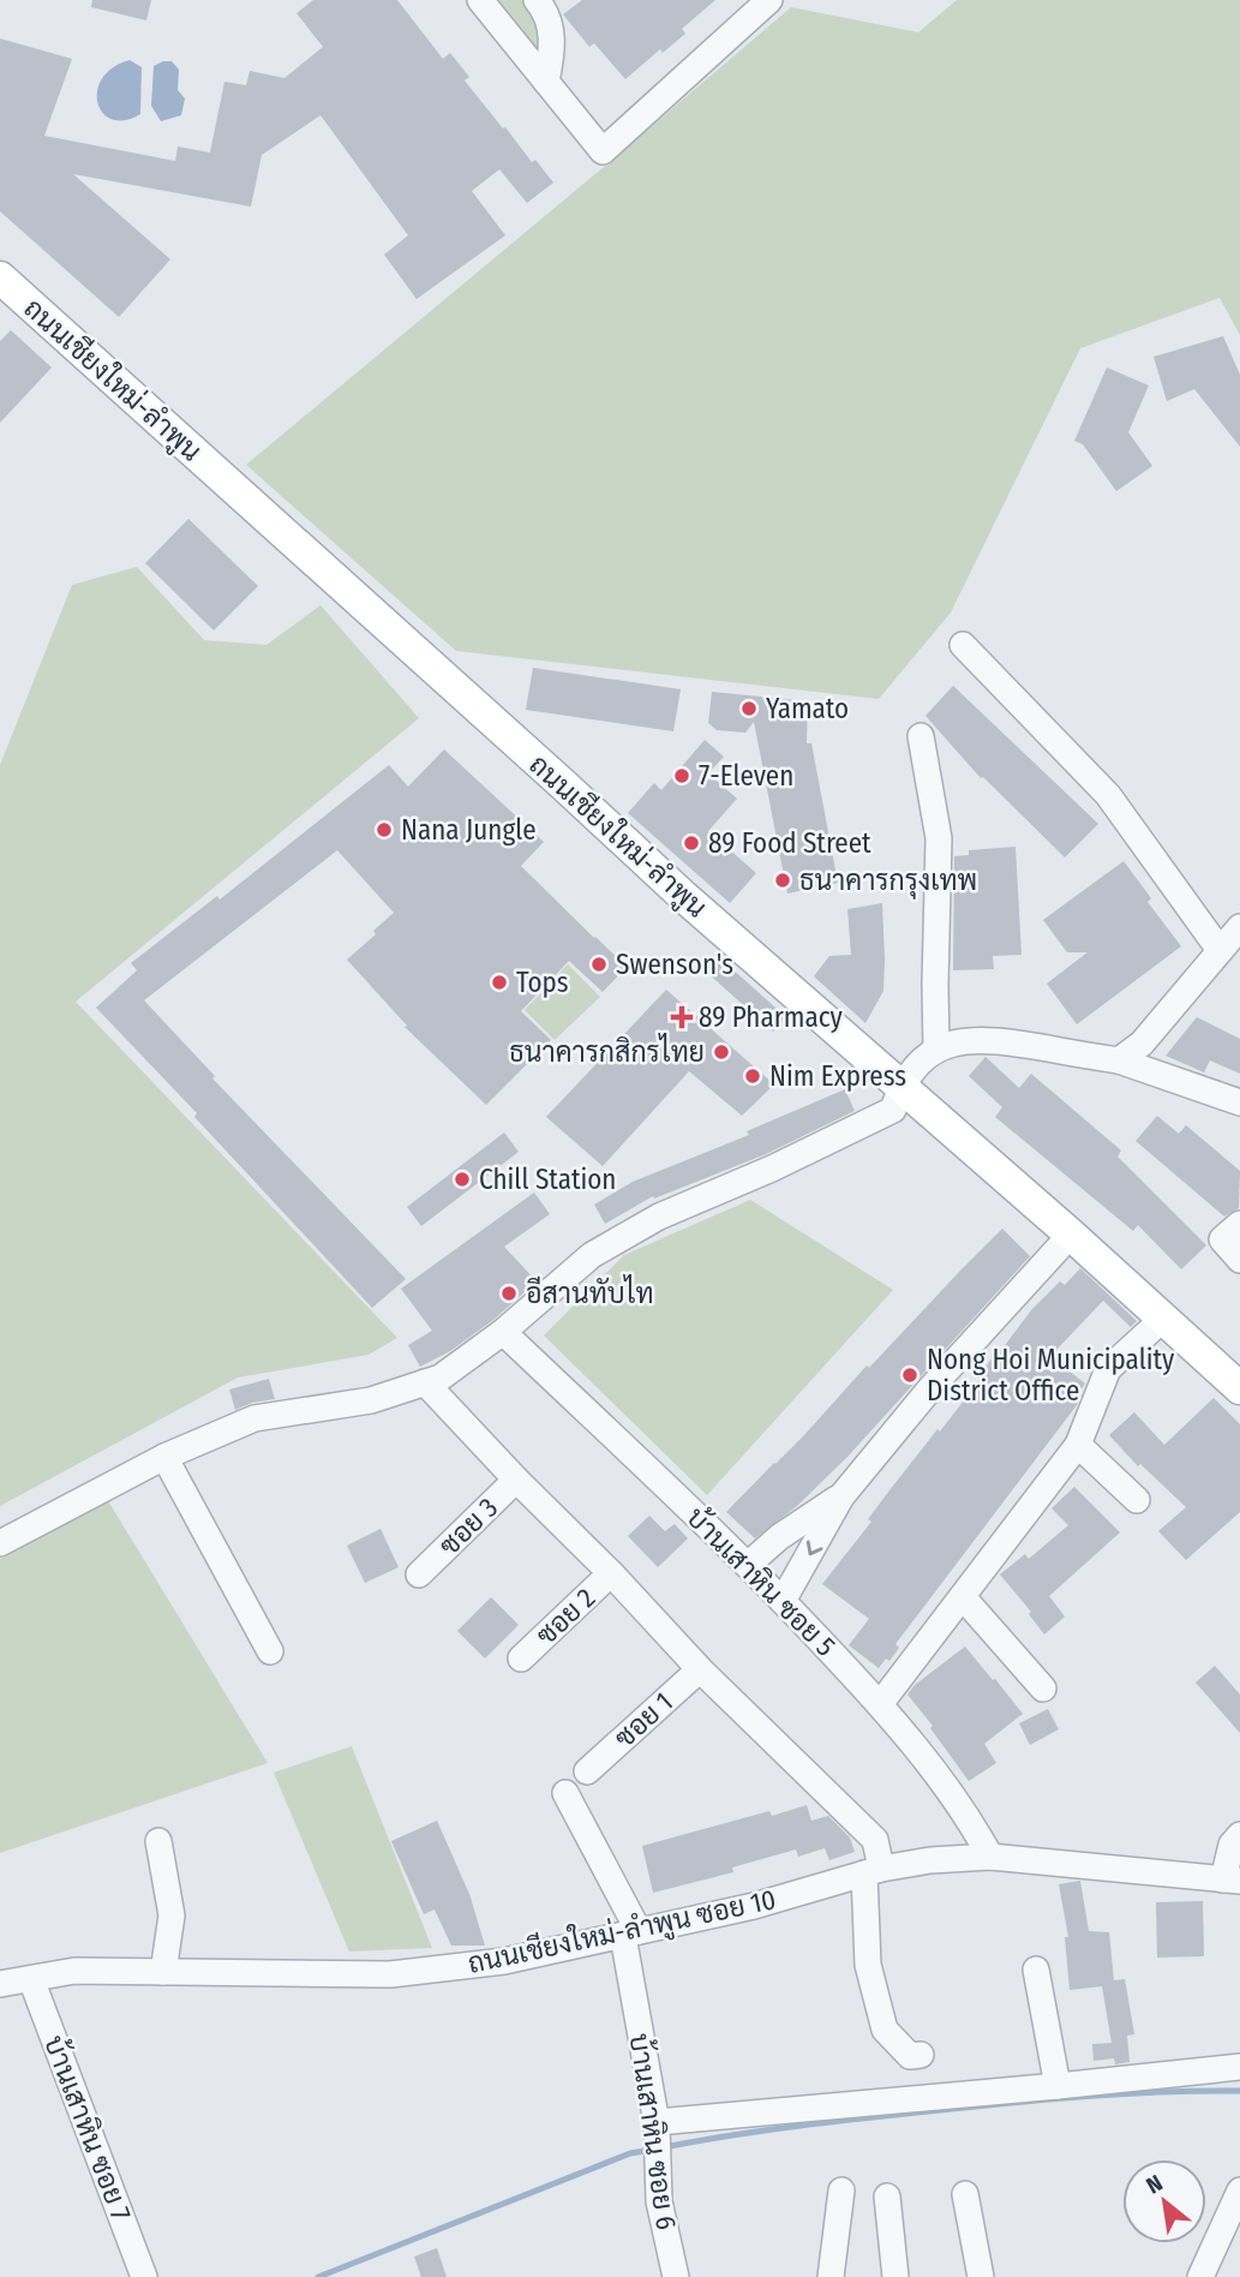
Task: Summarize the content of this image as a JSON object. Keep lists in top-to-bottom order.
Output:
{
  "streets": {
    "main road": ["ถนนเชียงใหม่-ลำพูน"],
    "street": [
      "ซอย 3",
      "บ้านเสาหิน ซอย 5",
      "ซอย 2",
      "ซอย 1",
      "ถนนเชียงใหม่-ลำพูน ซอย 10",
      "บ้านเสาหิน ซอย 7",
      "บ้านเสาหิน ซอย 6"
    ]
  },
  "crossings": [
    ["บ้านเสาหิน ซอย 5", "ถนนเชียงใหม่-ลำพูน ซอย 10"],
    ["ถนนเชียงใหม่-ลำพูน ซอย 10", "บ้านเสาหิน ซอย 7"],
    ["ถนนเชียงใหม่-ลำพูน ซอย 10", "บ้านเสาหิน ซอย 6"]
  ],
  "places": {
    "other": [
      "Yamato",
      "7-Eleven",
      "Nana Jungle",
      "89 Food Street",
      "ธนาคารกรุงเทพ",
      "Swenson's",
      "Tops",
      "ธนาคารกสิกรไทย",
      "Nim Express",
      "Chill Station",
      "อีสานทับไท",
      "Nong Hoi Municipality District Office"
    ],
    "health": ["89 Pharmacy"]
  },
  "north": "top left"
}
